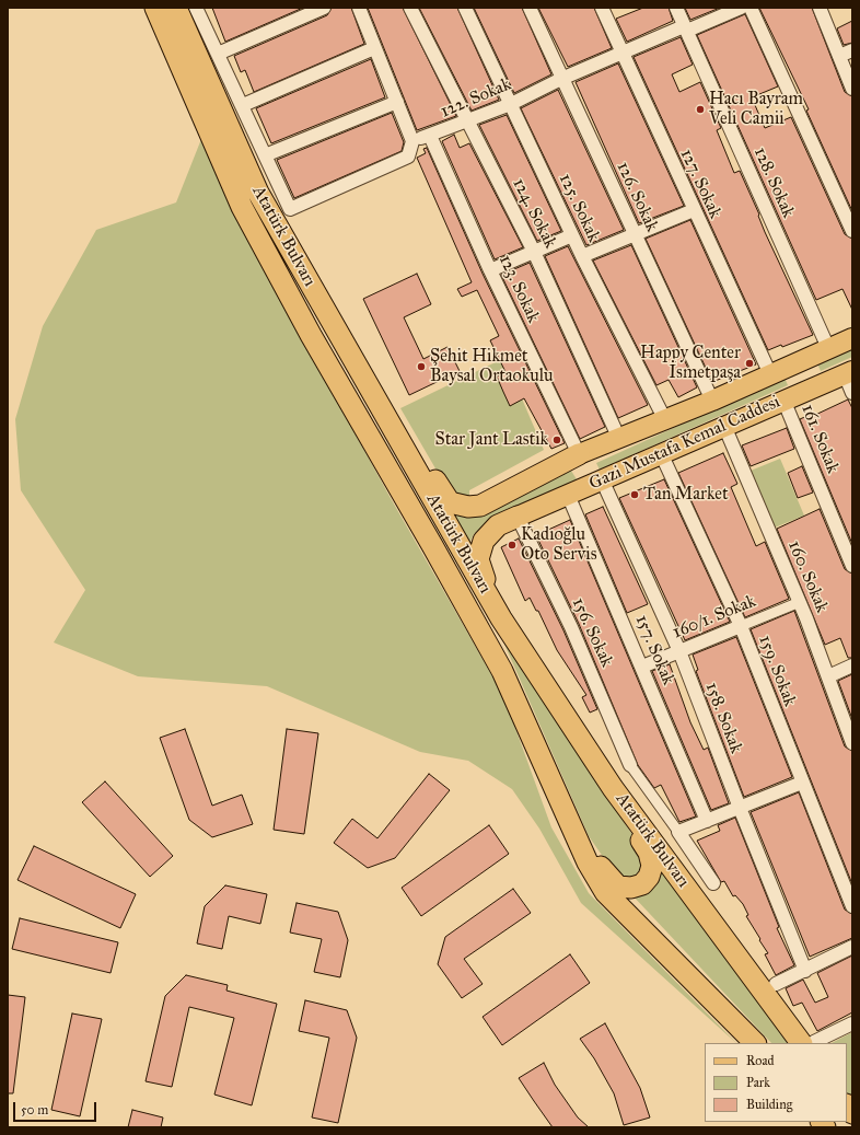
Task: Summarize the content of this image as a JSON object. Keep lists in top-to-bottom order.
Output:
{
  "streets": {
    "highway": ["Atatürk Bulvarı"],
    "main road": ["Gazi Mustafa Kemal Caddesi"],
    "street": [
      "122. Sokak",
      "128. Sokak",
      "127. Sokak",
      "126. Sokak",
      "125. Sokak",
      "124. Sokak",
      "123. Sokak",
      "161. Sokak",
      "160. Sokak",
      "160/1. Sokak",
      "156. Sokak",
      "157. Sokak",
      "159. Sokak",
      "158. Sokak"
    ]
  },
  "crossings": [
    ["122. Sokak", "128. Sokak"],
    ["122. Sokak", "127. Sokak"],
    ["122. Sokak", "126. Sokak"],
    ["122. Sokak", "125. Sokak"],
    ["122. Sokak", "124. Sokak"],
    ["122. Sokak", "123. Sokak"],
    ["128. Sokak", "Gazi Mustafa Kemal Caddesi"],
    ["127. Sokak", "Gazi Mustafa Kemal Caddesi"],
    ["126. Sokak", "Gazi Mustafa Kemal Caddesi"],
    ["125. Sokak", "Gazi Mustafa Kemal Caddesi"],
    ["124. Sokak", "Gazi Mustafa Kemal Caddesi"],
    ["123. Sokak", "Gazi Mustafa Kemal Caddesi"],
    ["161. Sokak", "Gazi Mustafa Kemal Caddesi"],
    ["Gazi Mustafa Kemal Caddesi", "160. Sokak"],
    ["Gazi Mustafa Kemal Caddesi", "156. Sokak"],
    ["Gazi Mustafa Kemal Caddesi", "157. Sokak"],
    ["Gazi Mustafa Kemal Caddesi", "159. Sokak"],
    ["Gazi Mustafa Kemal Caddesi", "158. Sokak"],
    ["160. Sokak", "160/1. Sokak"],
    ["160/1. Sokak", "157. Sokak"],
    ["160/1. Sokak", "159. Sokak"],
    ["160/1. Sokak", "158. Sokak"]
  ],
  "places": [
    "Hacı Bayram Veli Camii",
    "Happy Center İsmetpaşa",
    "Şehit Hikmet Baysal Ortaokulu",
    "Star Jant Lastik",
    "Tan Market",
    "Kadıoğlu Oto Servis"
  ],
  "legend": ["Road", "Park", "Building"],
  "scale_bar": "50 m"
}
